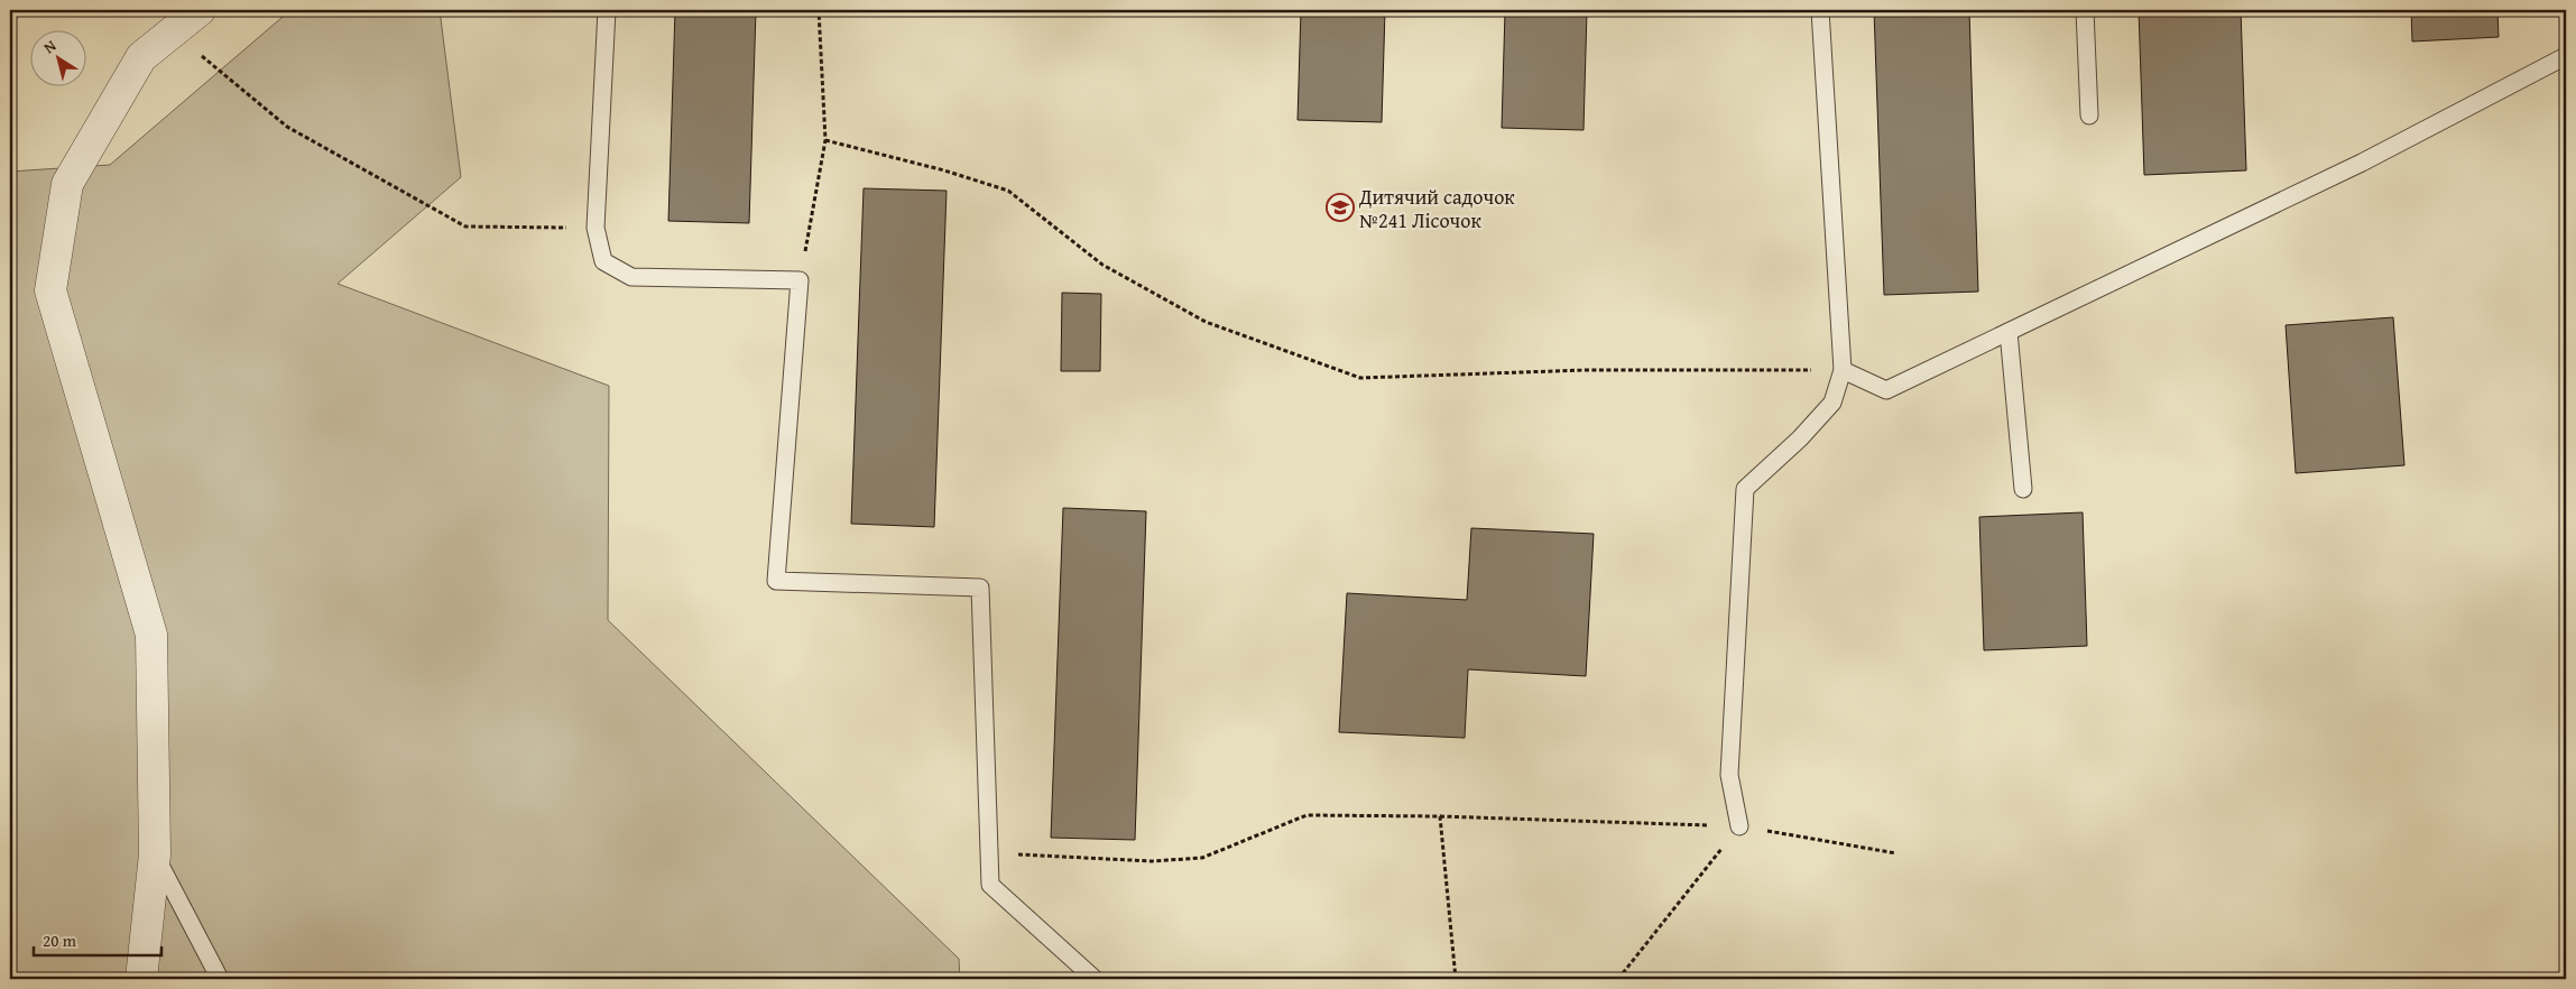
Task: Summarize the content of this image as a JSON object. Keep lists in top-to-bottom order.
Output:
{
  "places": {
    "school or university": ["Дитячий садочок №241 Лісочок"]
  },
  "scale_bar": "20 m",
  "north": "top left"
}
